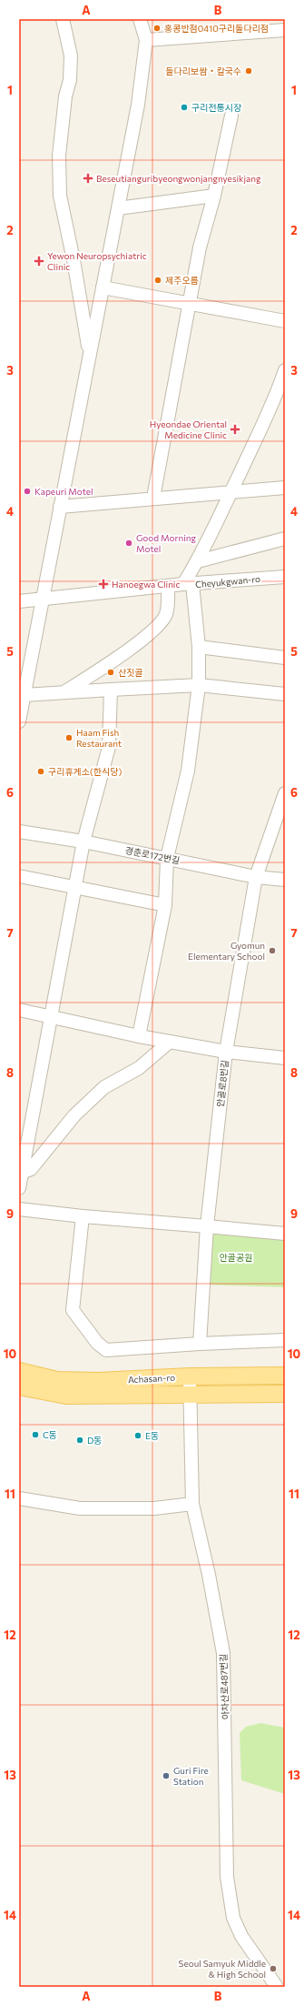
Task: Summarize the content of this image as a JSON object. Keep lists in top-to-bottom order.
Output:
{
  "streets": {
    "main road": ["Achasan-ro"],
    "street": [
      "Cheyukgwan-ro",
      "경춘로172번길",
      "안골로8번길",
      "아차산로487번길"
    ]
  },
  "crossings": [
    ["Achasan-ro", "아차산로487번길"]
  ],
  "parks": ["안골공원"],
  "places": {
    "other": [
      "홍콩반점0410구리돌다리점",
      "돌다리보쌈・칼국수",
      "구리전통시장",
      "제주오름",
      "Kapeuri Motel",
      "Good Morning Motel",
      "산짓골",
      "Haam Fish Restaurant",
      "구리휴게소(한식당)",
      "Gyomun Elementary School",
      "C동",
      "E동",
      "D동",
      "Guri Fire Station",
      "Seoul Samyuk Middle & High School"
    ],
    "health": [
      "Beseutianguribyeongwonjangnyesikjang",
      "Yewon Neuropsychiatric Clinic",
      "Hyeondae Oriental Medicine Clinic",
      "Hanoegwa Clinic"
    ]
  },
  "grid": {
    "columns": ["A", "B"],
    "rows": [
      "1",
      "2",
      "3",
      "4",
      "5",
      "6",
      "7",
      "8",
      "9",
      "10",
      "11",
      "12",
      "13",
      "14"
    ]
  }
}
